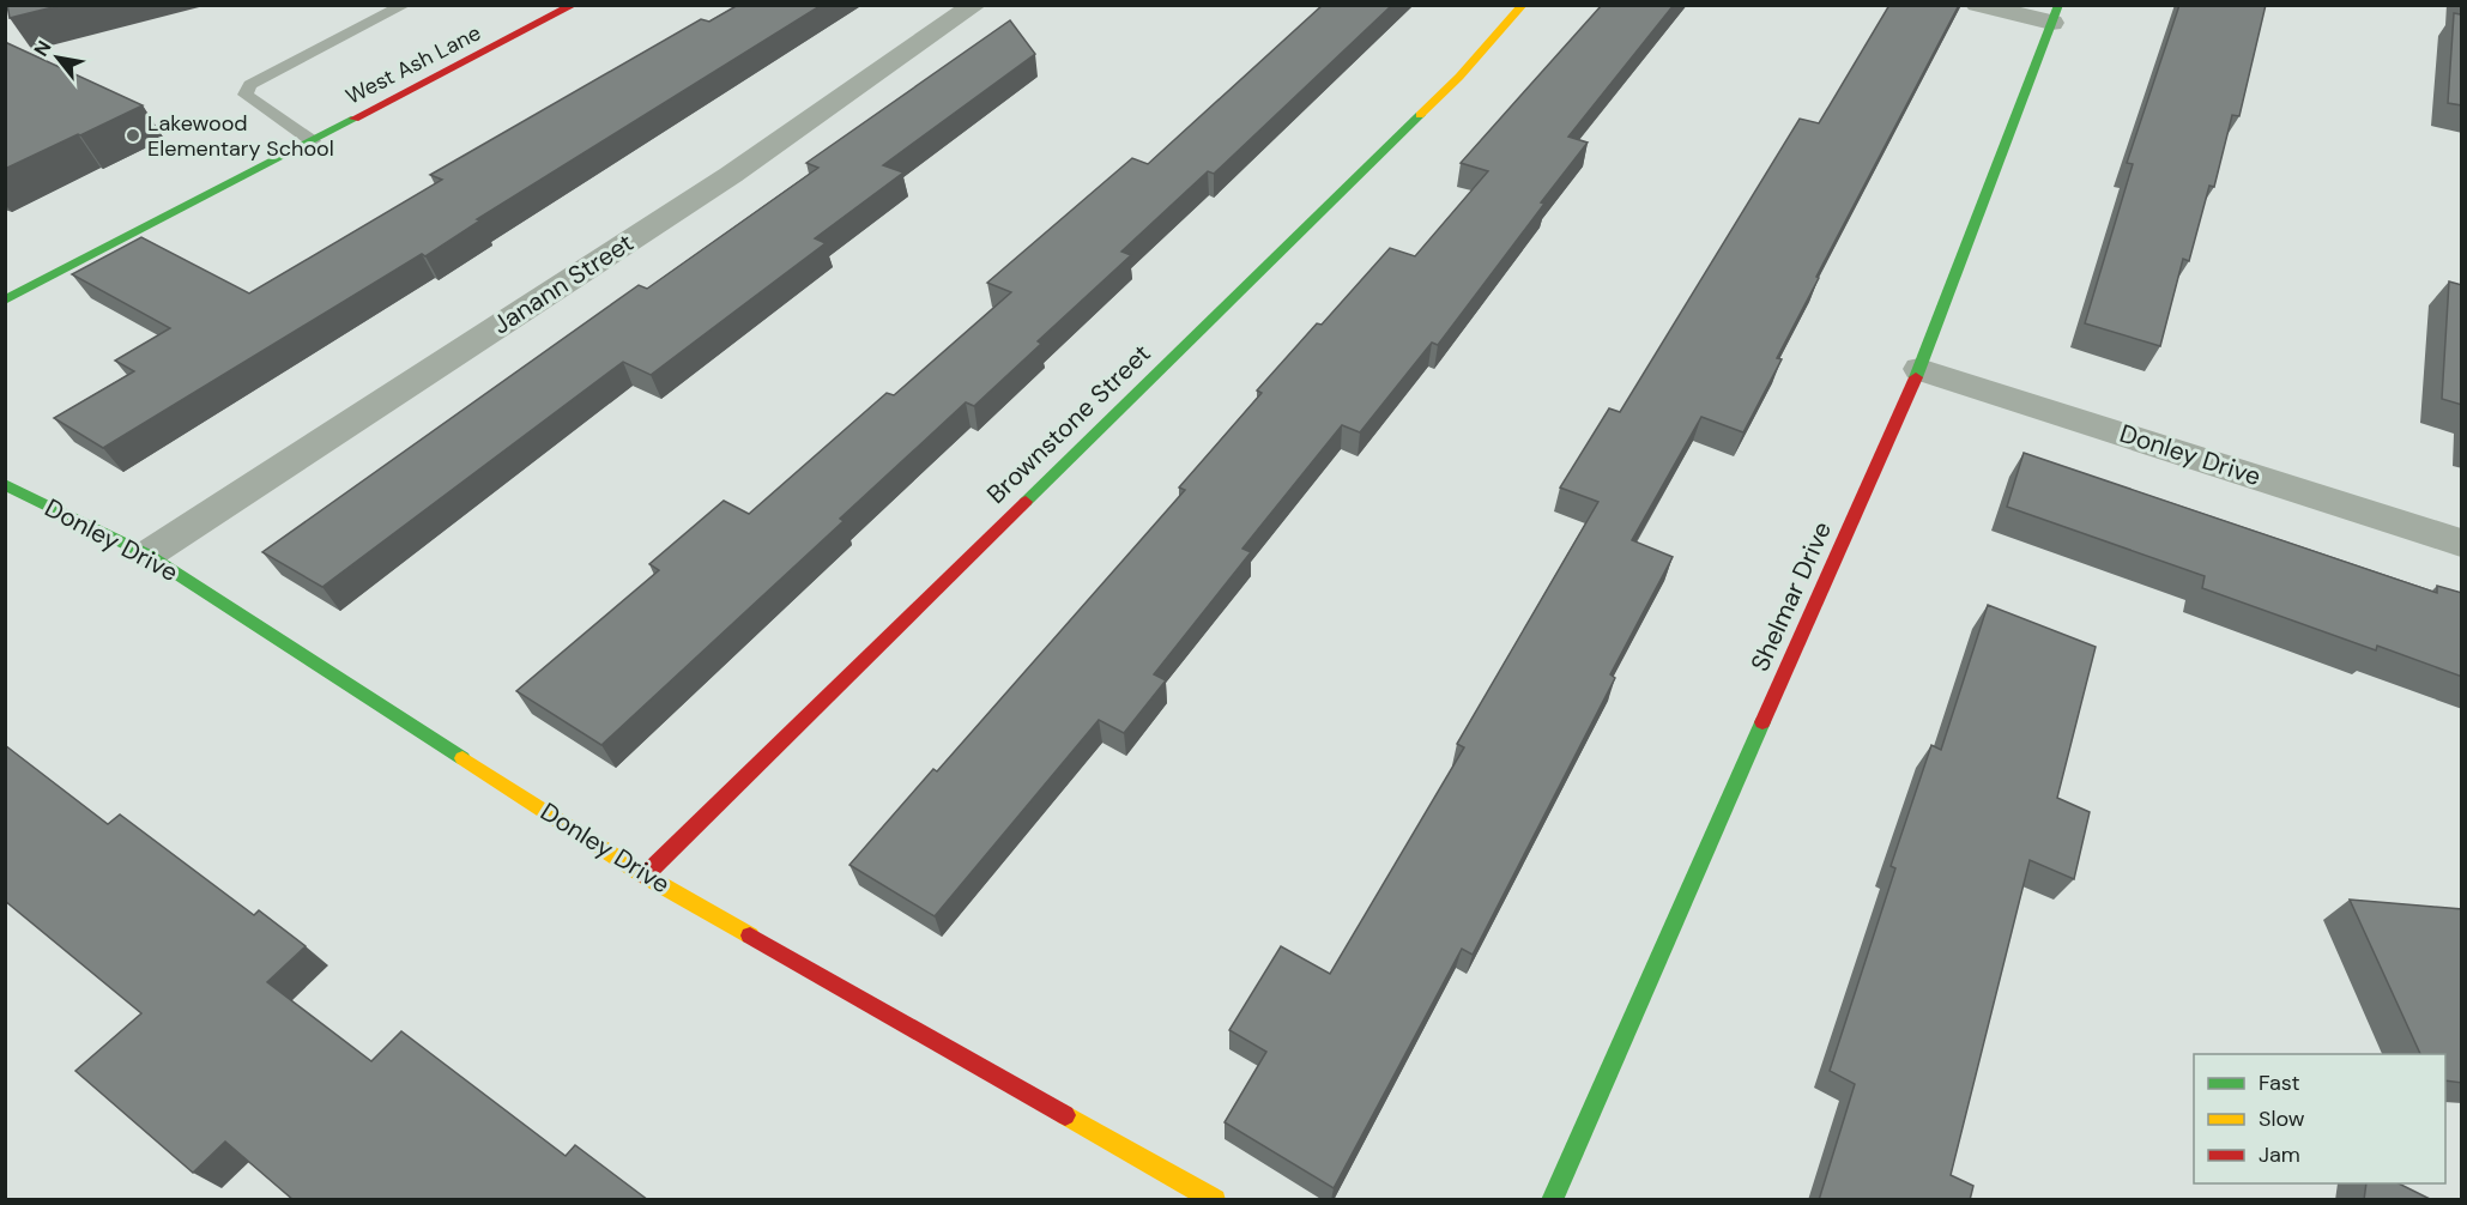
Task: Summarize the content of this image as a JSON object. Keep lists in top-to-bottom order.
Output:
{
  "streets": {
    "street": [
      "West Ash Lane",
      "Janann Street",
      "Brownstone Street",
      "Donley Drive",
      "Shelmar Drive"
    ]
  },
  "crossings": [
    ["Janann Street", "Donley Drive"],
    ["Brownstone Street", "Donley Drive"],
    ["Donley Drive", "Shelmar Drive"]
  ],
  "places": ["Lakewood Elementary School"],
  "legend": ["Fast", "Slow", "Jam"],
  "north": "top left"
}
